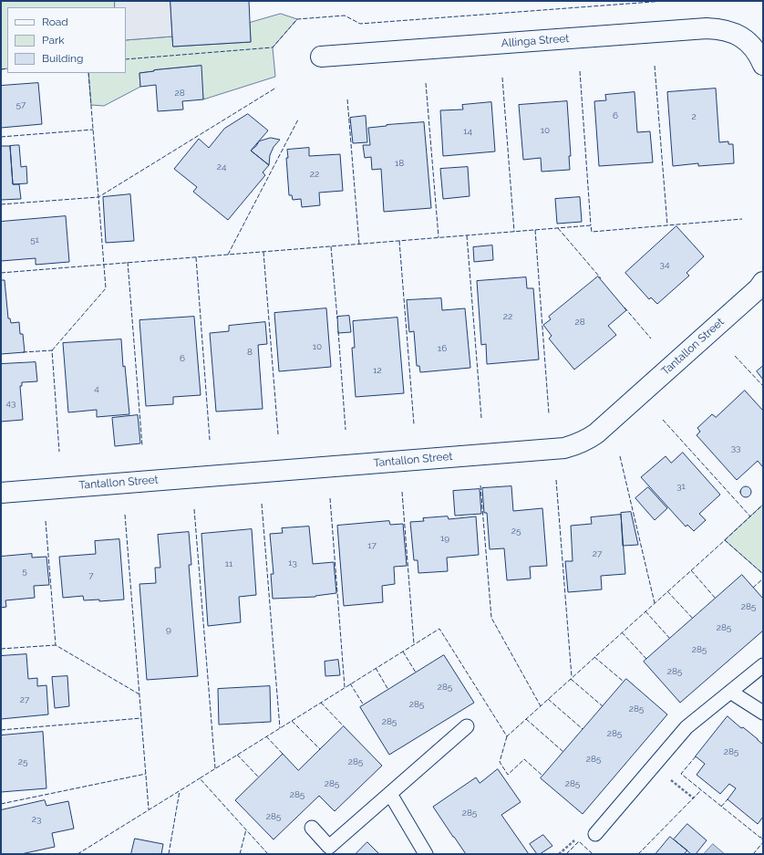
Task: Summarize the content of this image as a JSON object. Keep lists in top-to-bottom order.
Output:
{
  "streets": {
    "street": ["Allinga Street", "Tantallon Street"]
  },
  "house_numbers": [
    "28",
    "57",
    "6",
    "2",
    "10",
    "14",
    "18",
    "24",
    "22",
    "51",
    "34",
    "22",
    "28",
    "10",
    "16",
    "8",
    "6",
    "12",
    "4",
    "43",
    "33",
    "31",
    "25",
    "19",
    "17",
    "27",
    "13",
    "11",
    "5",
    "7",
    "285",
    "285",
    "9",
    "285",
    "285",
    "285",
    "27",
    "285",
    "285",
    "285",
    "285",
    "285",
    "285",
    "25",
    "285",
    "285",
    "285",
    "285",
    "285",
    "285",
    "23"
  ],
  "legend": ["Road", "Park", "Building"]
}
